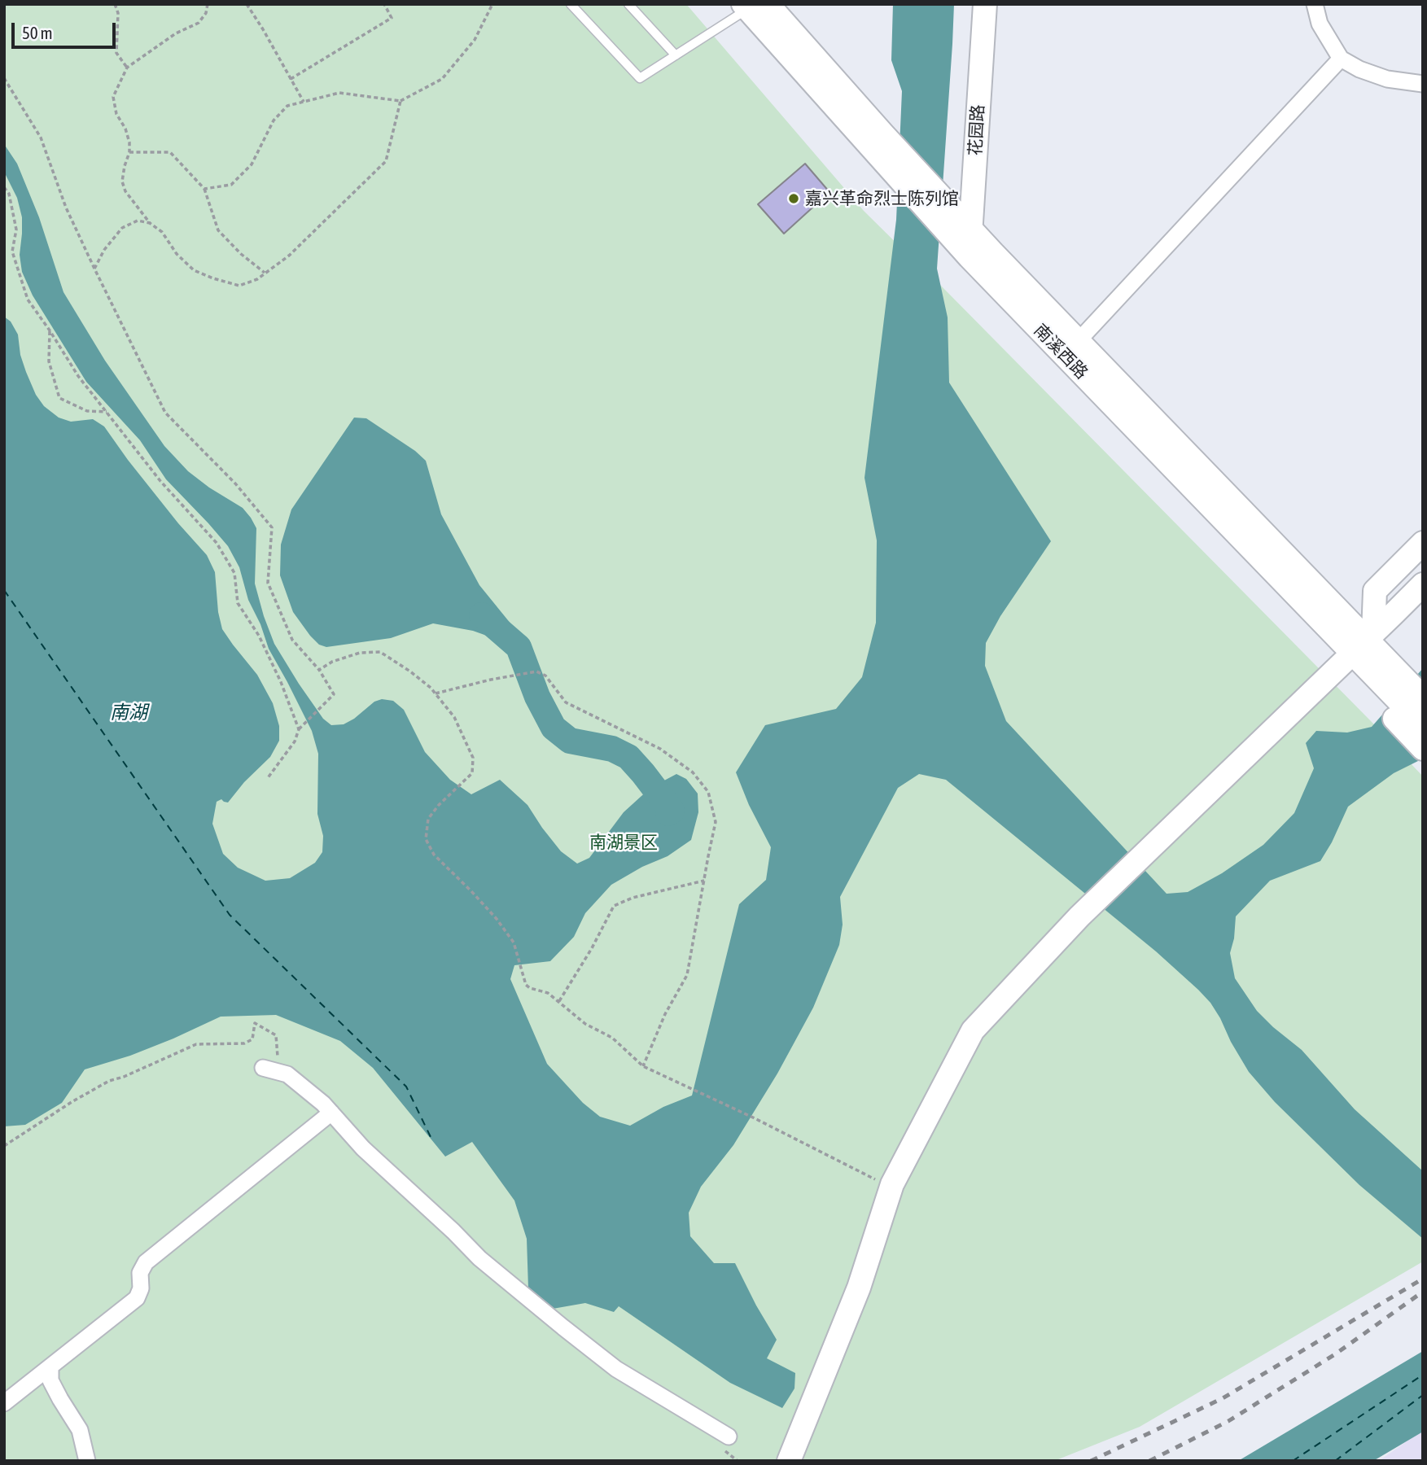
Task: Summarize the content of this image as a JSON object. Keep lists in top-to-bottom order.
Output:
{
  "streets": {
    "main road": ["花园路", "南溪西路"]
  },
  "crossings": [
    ["花园路", "南溪西路"]
  ],
  "water": ["南湖"],
  "parks": ["南湖景区"],
  "places": ["嘉兴革命烈士陈列馆"],
  "scale_bar": "50 m"
}
